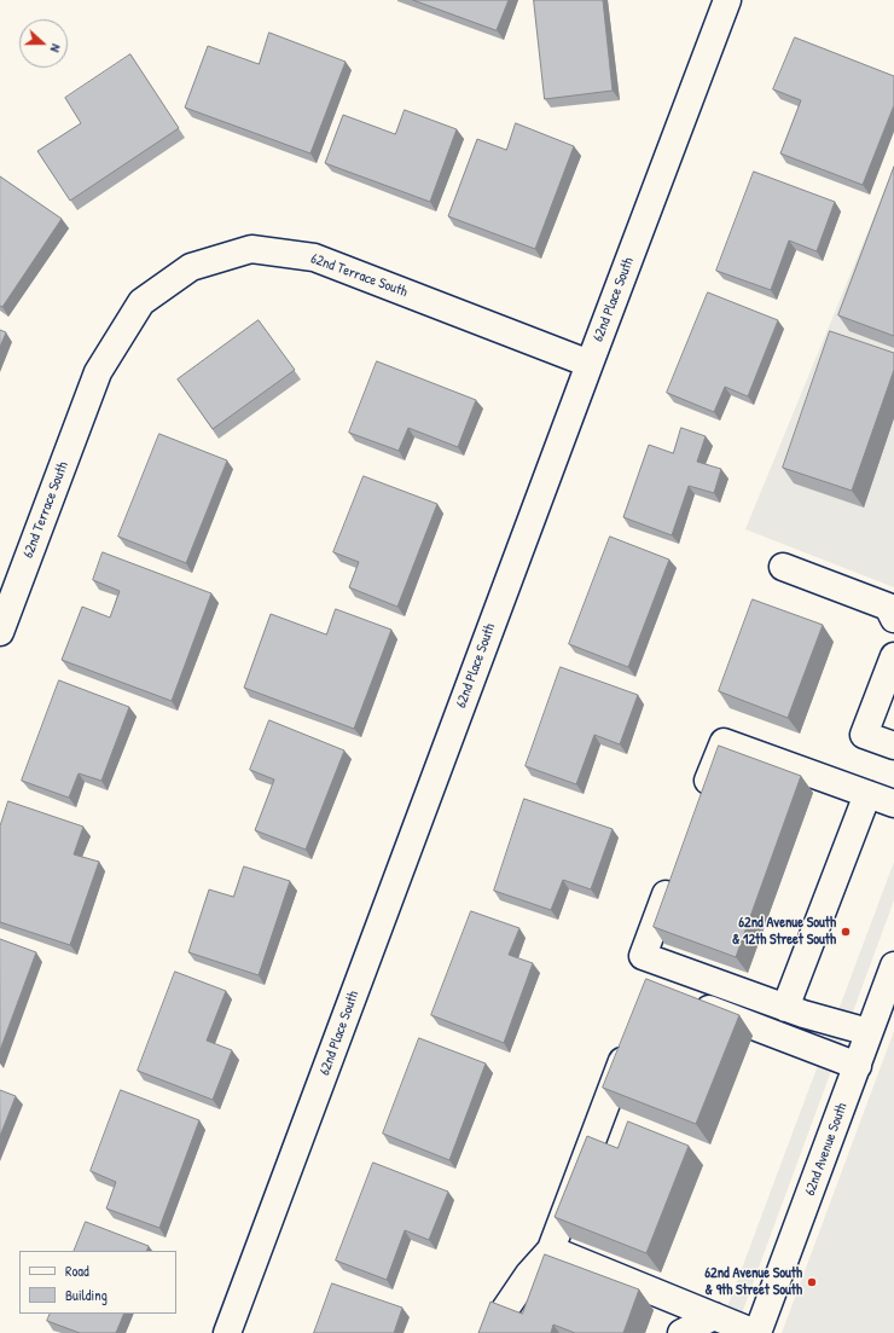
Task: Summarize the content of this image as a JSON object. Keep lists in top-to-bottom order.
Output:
{
  "streets": {
    "street": ["62nd Terrace South", "62nd Place South", "62nd Avenue South"]
  },
  "crossings": [
    ["62nd Terrace South", "62nd Place South"]
  ],
  "places": ["62nd Avenue South & 12th Street South", "62nd Avenue South & 9th Street South"],
  "legend": ["Road", "Building"],
  "north": "right"
}
